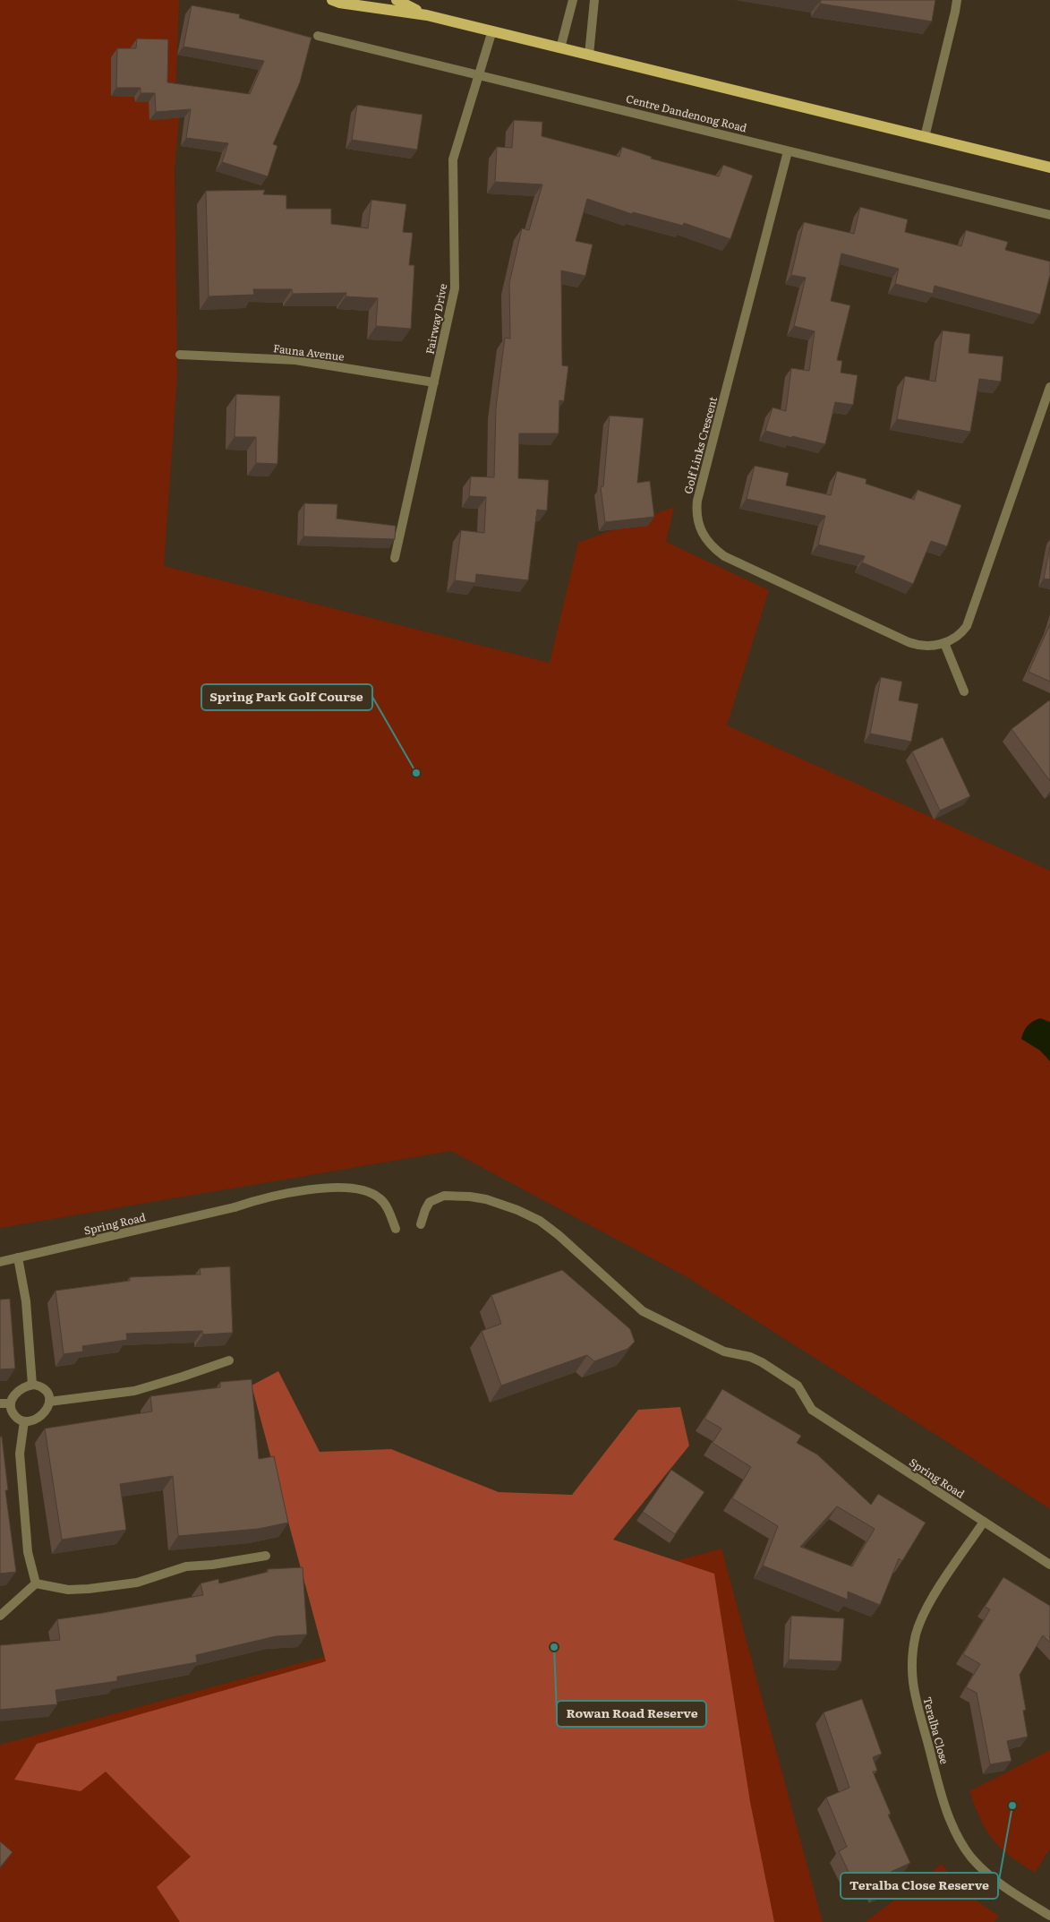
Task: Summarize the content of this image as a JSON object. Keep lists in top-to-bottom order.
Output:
{
  "streets": {
    "street": [
      "Centre Dandenong Road",
      "Fairway Drive",
      "Fauna Avenue",
      "Golf Links Crescent",
      "Spring Road",
      "Teralba Close"
    ]
  },
  "crossings": [
    ["Centre Dandenong Road", "Fairway Drive"],
    ["Centre Dandenong Road", "Golf Links Crescent"],
    ["Fairway Drive", "Fauna Avenue"],
    ["Spring Road", "Teralba Close"]
  ],
  "places": ["Spring Park Golf Course", "Rowan Road Reserve", "Teralba Close Reserve"]
}
